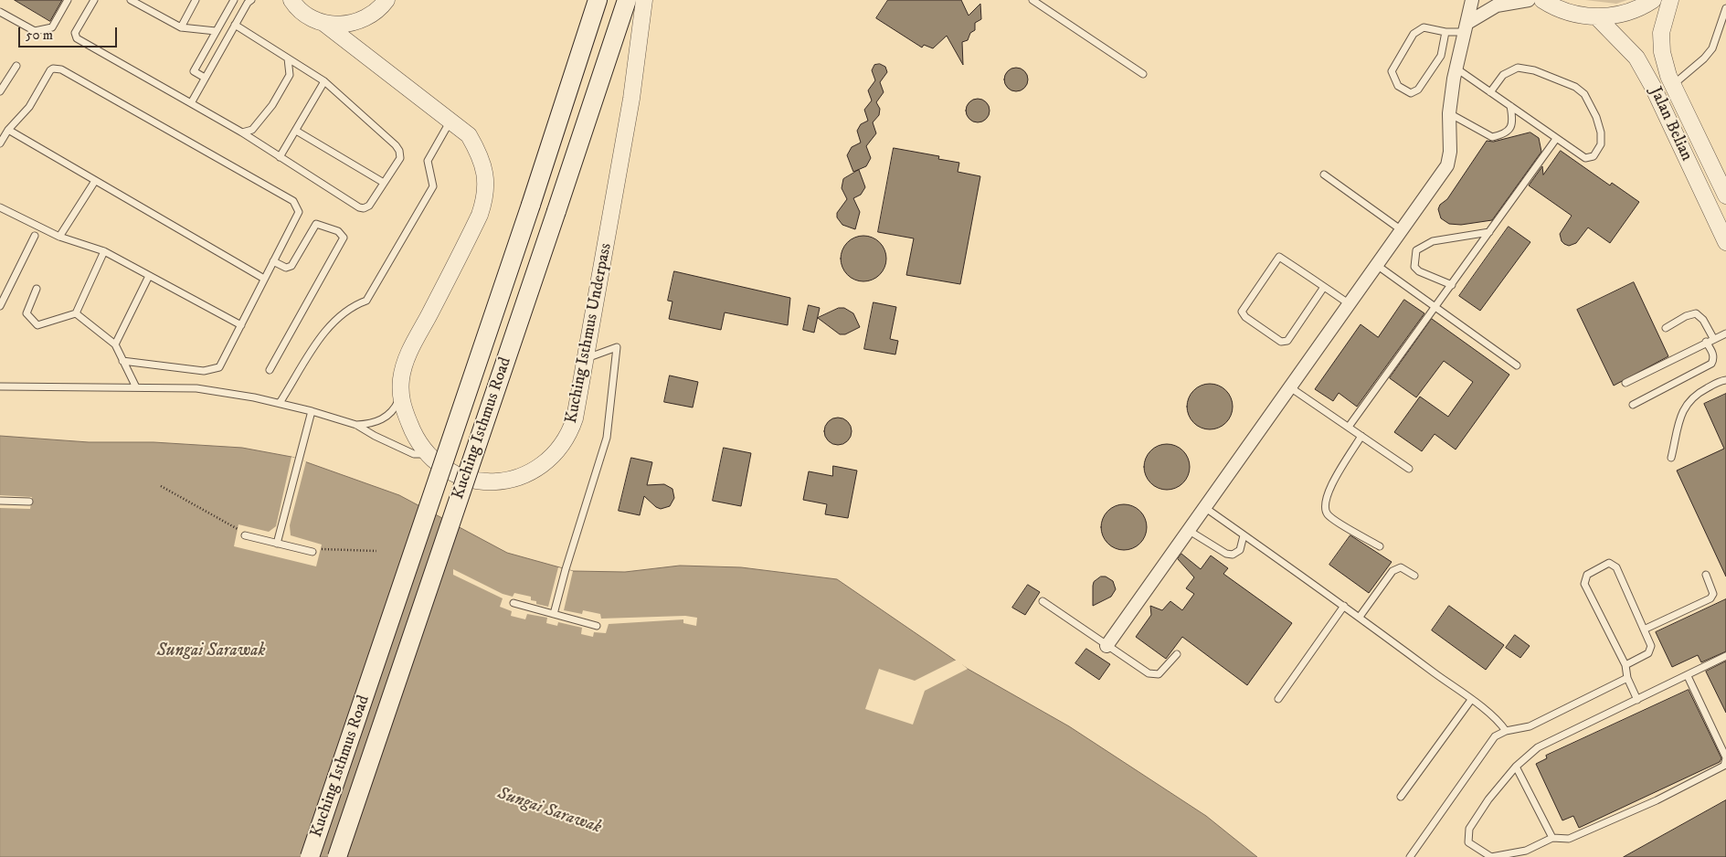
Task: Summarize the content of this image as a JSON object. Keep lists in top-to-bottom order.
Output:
{
  "streets": {
    "main road": ["Kuching Isthmus Road"],
    "street": ["Jalan Belian", "Kuching Isthmus Underpass"]
  },
  "crossings": [
    ["Kuching Isthmus Underpass", "Kuching Isthmus Road"]
  ],
  "water": ["Sungai Sarawak"],
  "scale_bar": "50 m"
}
